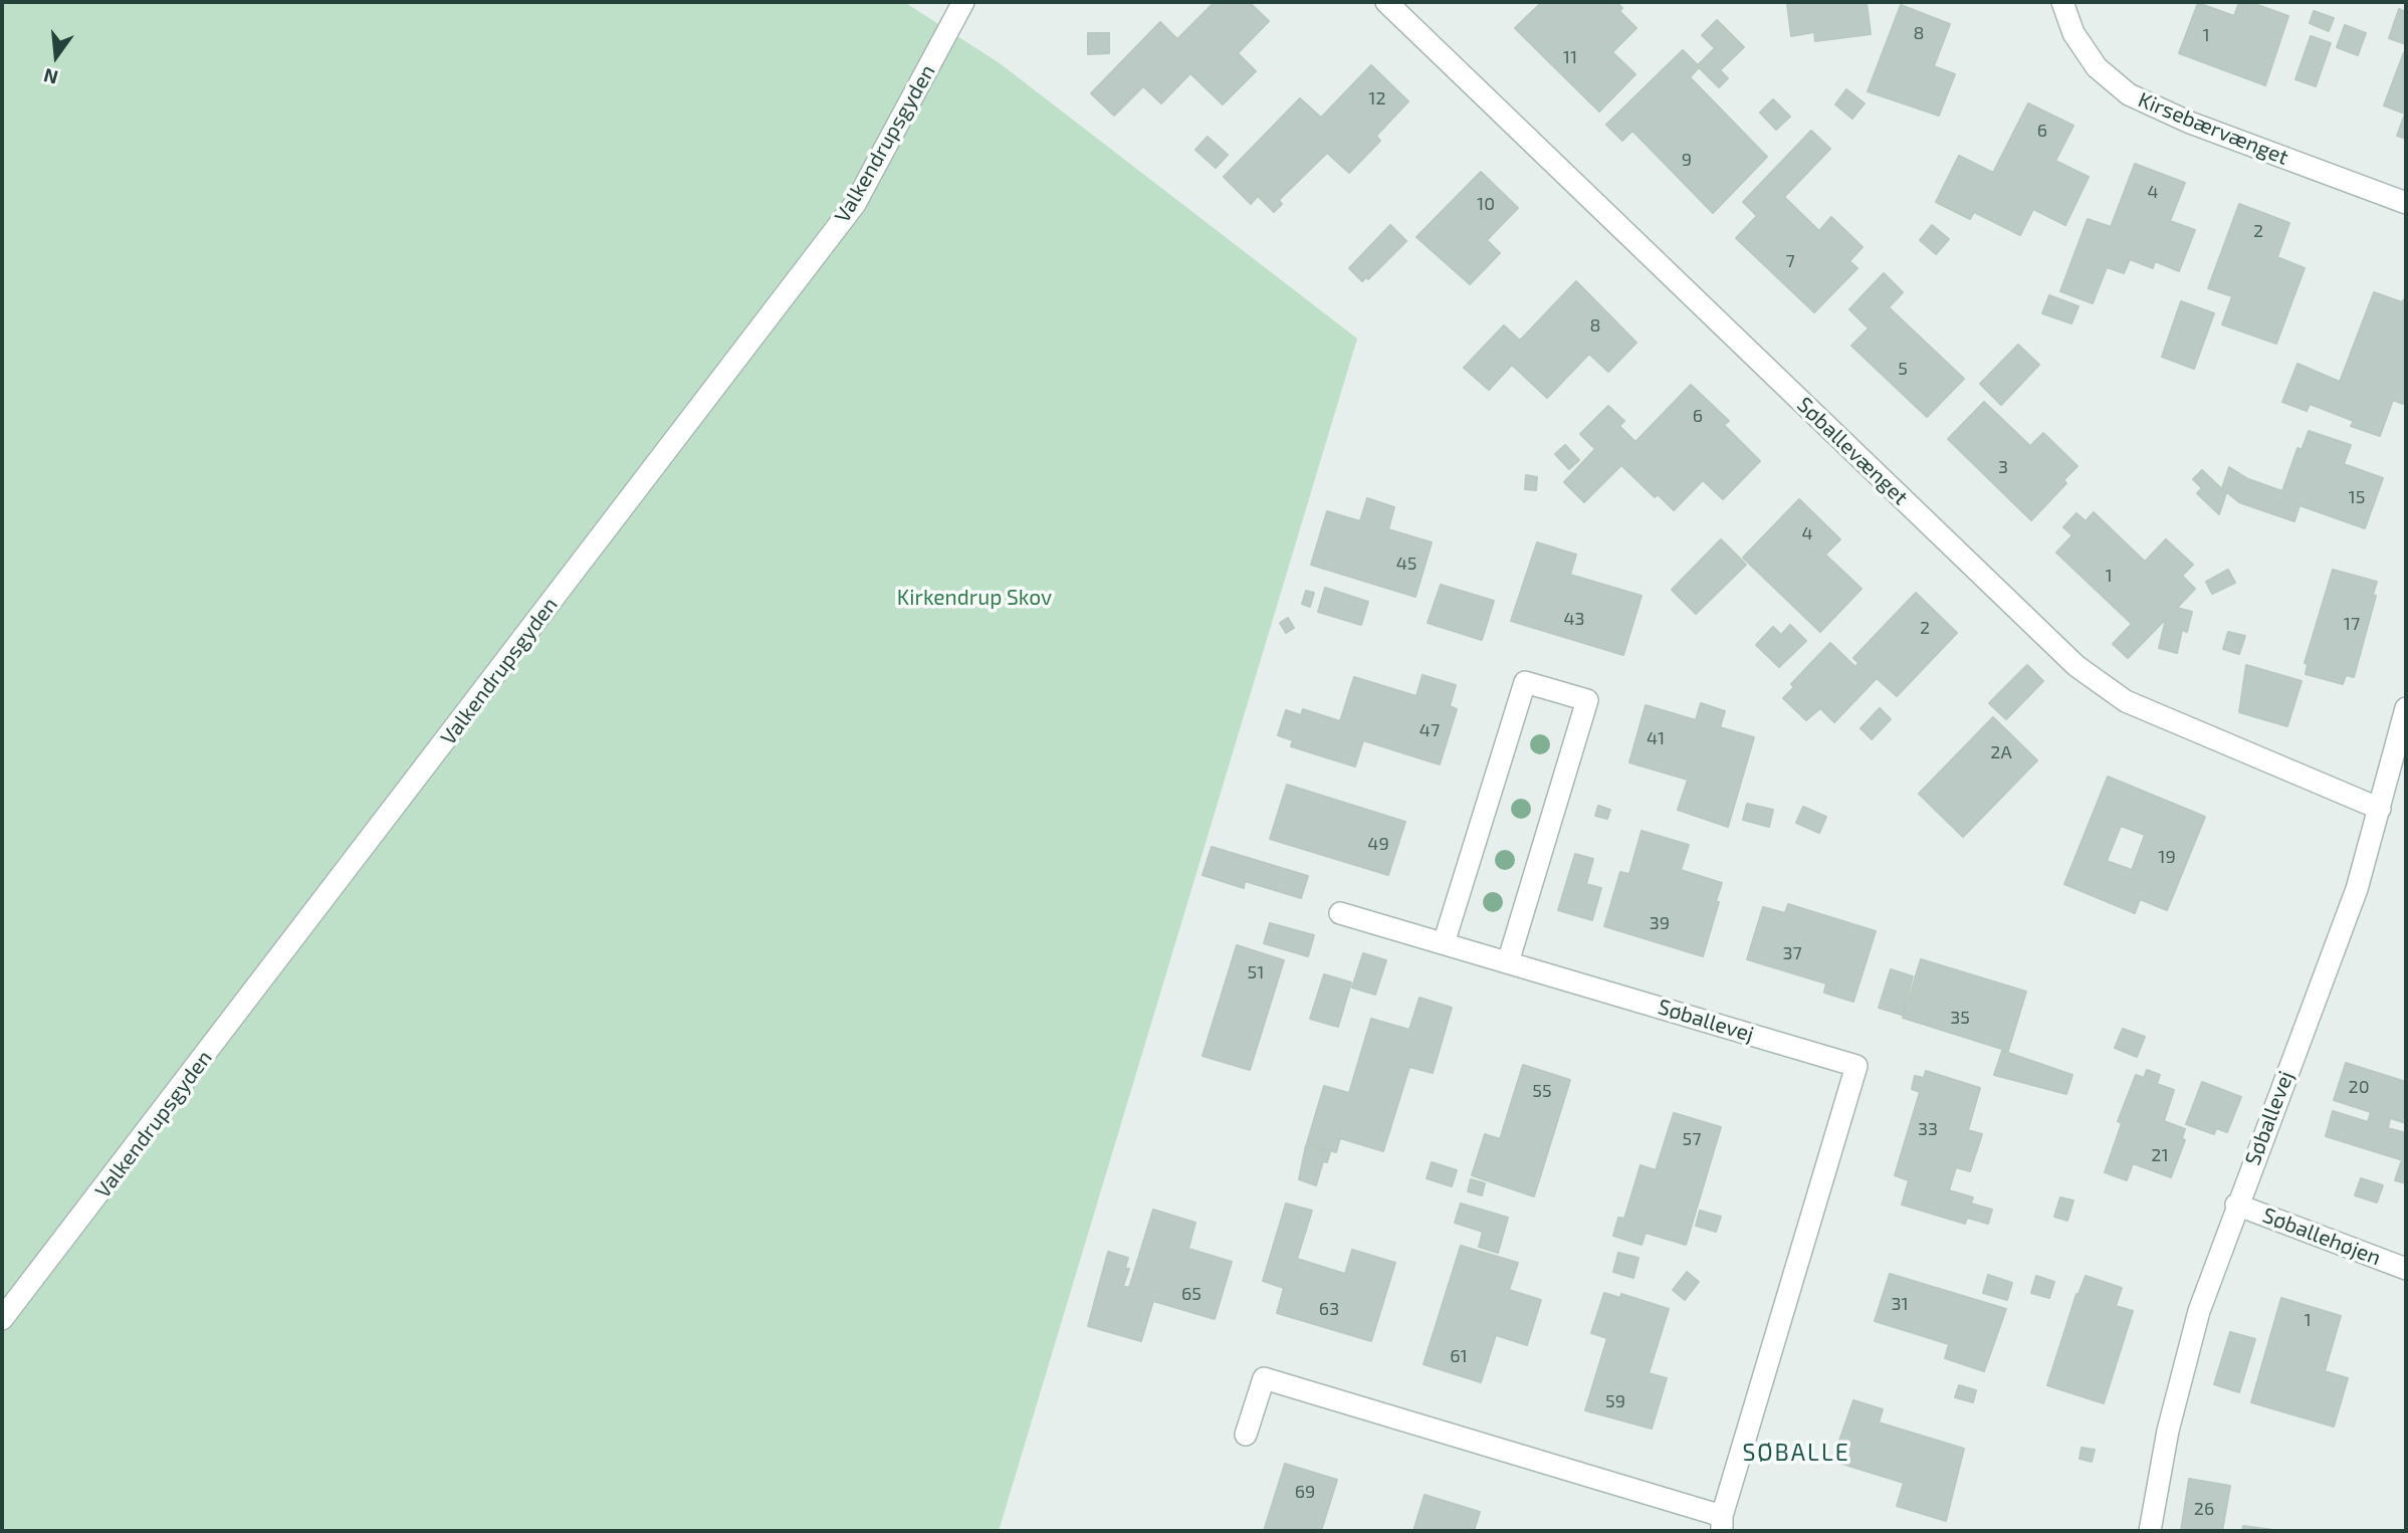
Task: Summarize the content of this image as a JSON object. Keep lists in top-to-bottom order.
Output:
{
  "streets": {
    "street": [
      "Kirsebærvænget",
      "Valkendrupsgyden",
      "Søballevænget",
      "Søballevej",
      "Søballehøjen"
    ]
  },
  "crossings": [
    ["Søballevænget", "Søballevej"],
    ["Søballevej", "Søballehøjen"]
  ],
  "districts": ["SØBALLE"],
  "parks": ["Kirkendrup Skov"],
  "house_numbers": [
    "8",
    "1",
    "11",
    "12",
    "6",
    "9",
    "4",
    "10",
    "2",
    "7",
    "8",
    "5",
    "6",
    "3",
    "15",
    "4",
    "45",
    "1",
    "43",
    "17",
    "2",
    "47",
    "41",
    "2A",
    "49",
    "19",
    "39",
    "37",
    "51",
    "35",
    "20",
    "55",
    "33",
    "57",
    "21",
    "65",
    "31",
    "63",
    "1",
    "61",
    "59",
    "69",
    "26"
  ],
  "north": "bottom"
}
